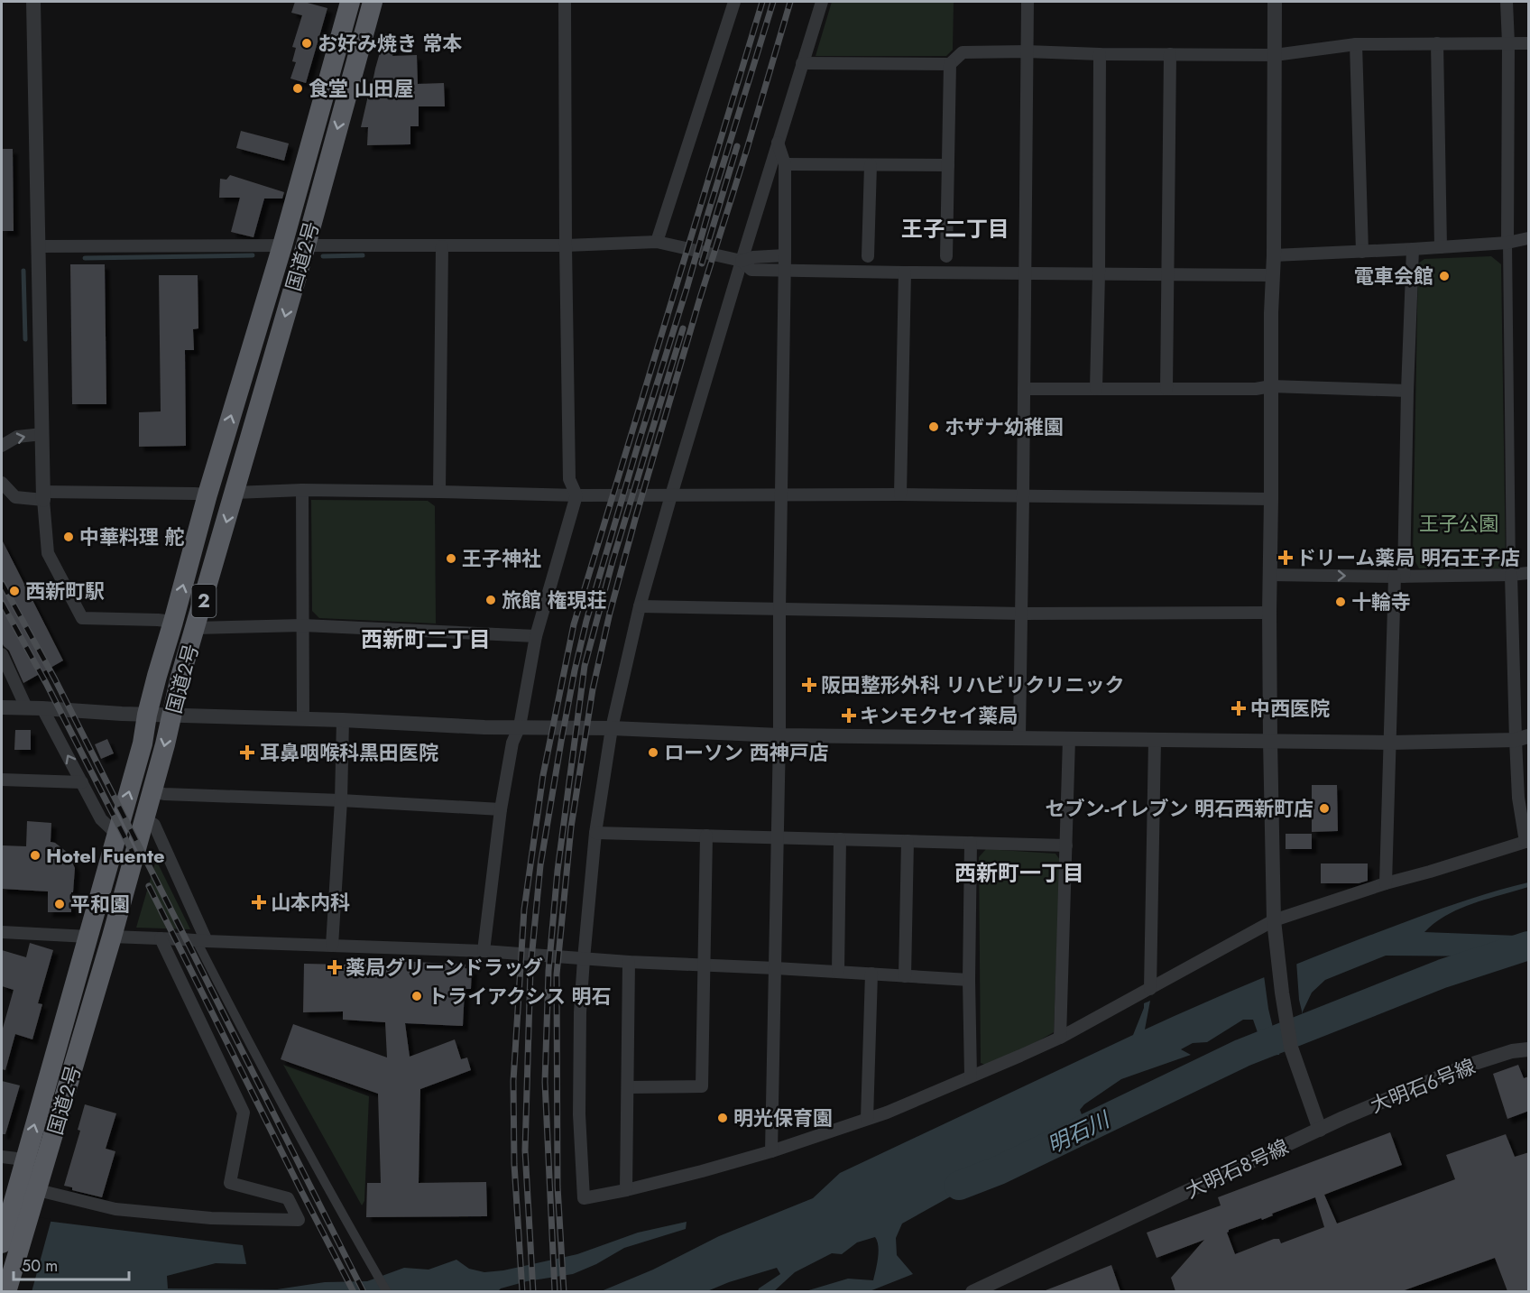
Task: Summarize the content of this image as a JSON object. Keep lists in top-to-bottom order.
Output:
{
  "streets": {
    "highway": ["国道2号", "2"],
    "street": ["大明石６号線", "大明石８号線"]
  },
  "crossings": [
    ["大明石６号線", "大明石８号線"]
  ],
  "districts": ["王子二丁目", "西新町二丁目", "西新町一丁目"],
  "water": ["明石川"],
  "parks": ["王子公園"],
  "places": {
    "other": [
      "お好み焼き 常本",
      "食堂 山田屋",
      "電車会館",
      "ホザナ幼稚園",
      "中華料理 舵",
      "王子神社",
      "西新町駅",
      "旅館 権現荘",
      "十輪寺",
      "ローソン 西神戸店",
      "セブン-イレブン 明石西新町店",
      "Hotel Fuente",
      "平和園",
      "トライアクシス 明石",
      "明光保育園"
    ],
    "health": [
      "ドリーム薬局 明石王子店",
      "阪田整形外科 リハビリクリニック",
      "中西医院",
      "キンモクセイ薬局",
      "耳鼻咽喉科黒田医院",
      "山本内科",
      "薬局グリーンドラッグ"
    ]
  },
  "scale_bar": "50 m"
}
